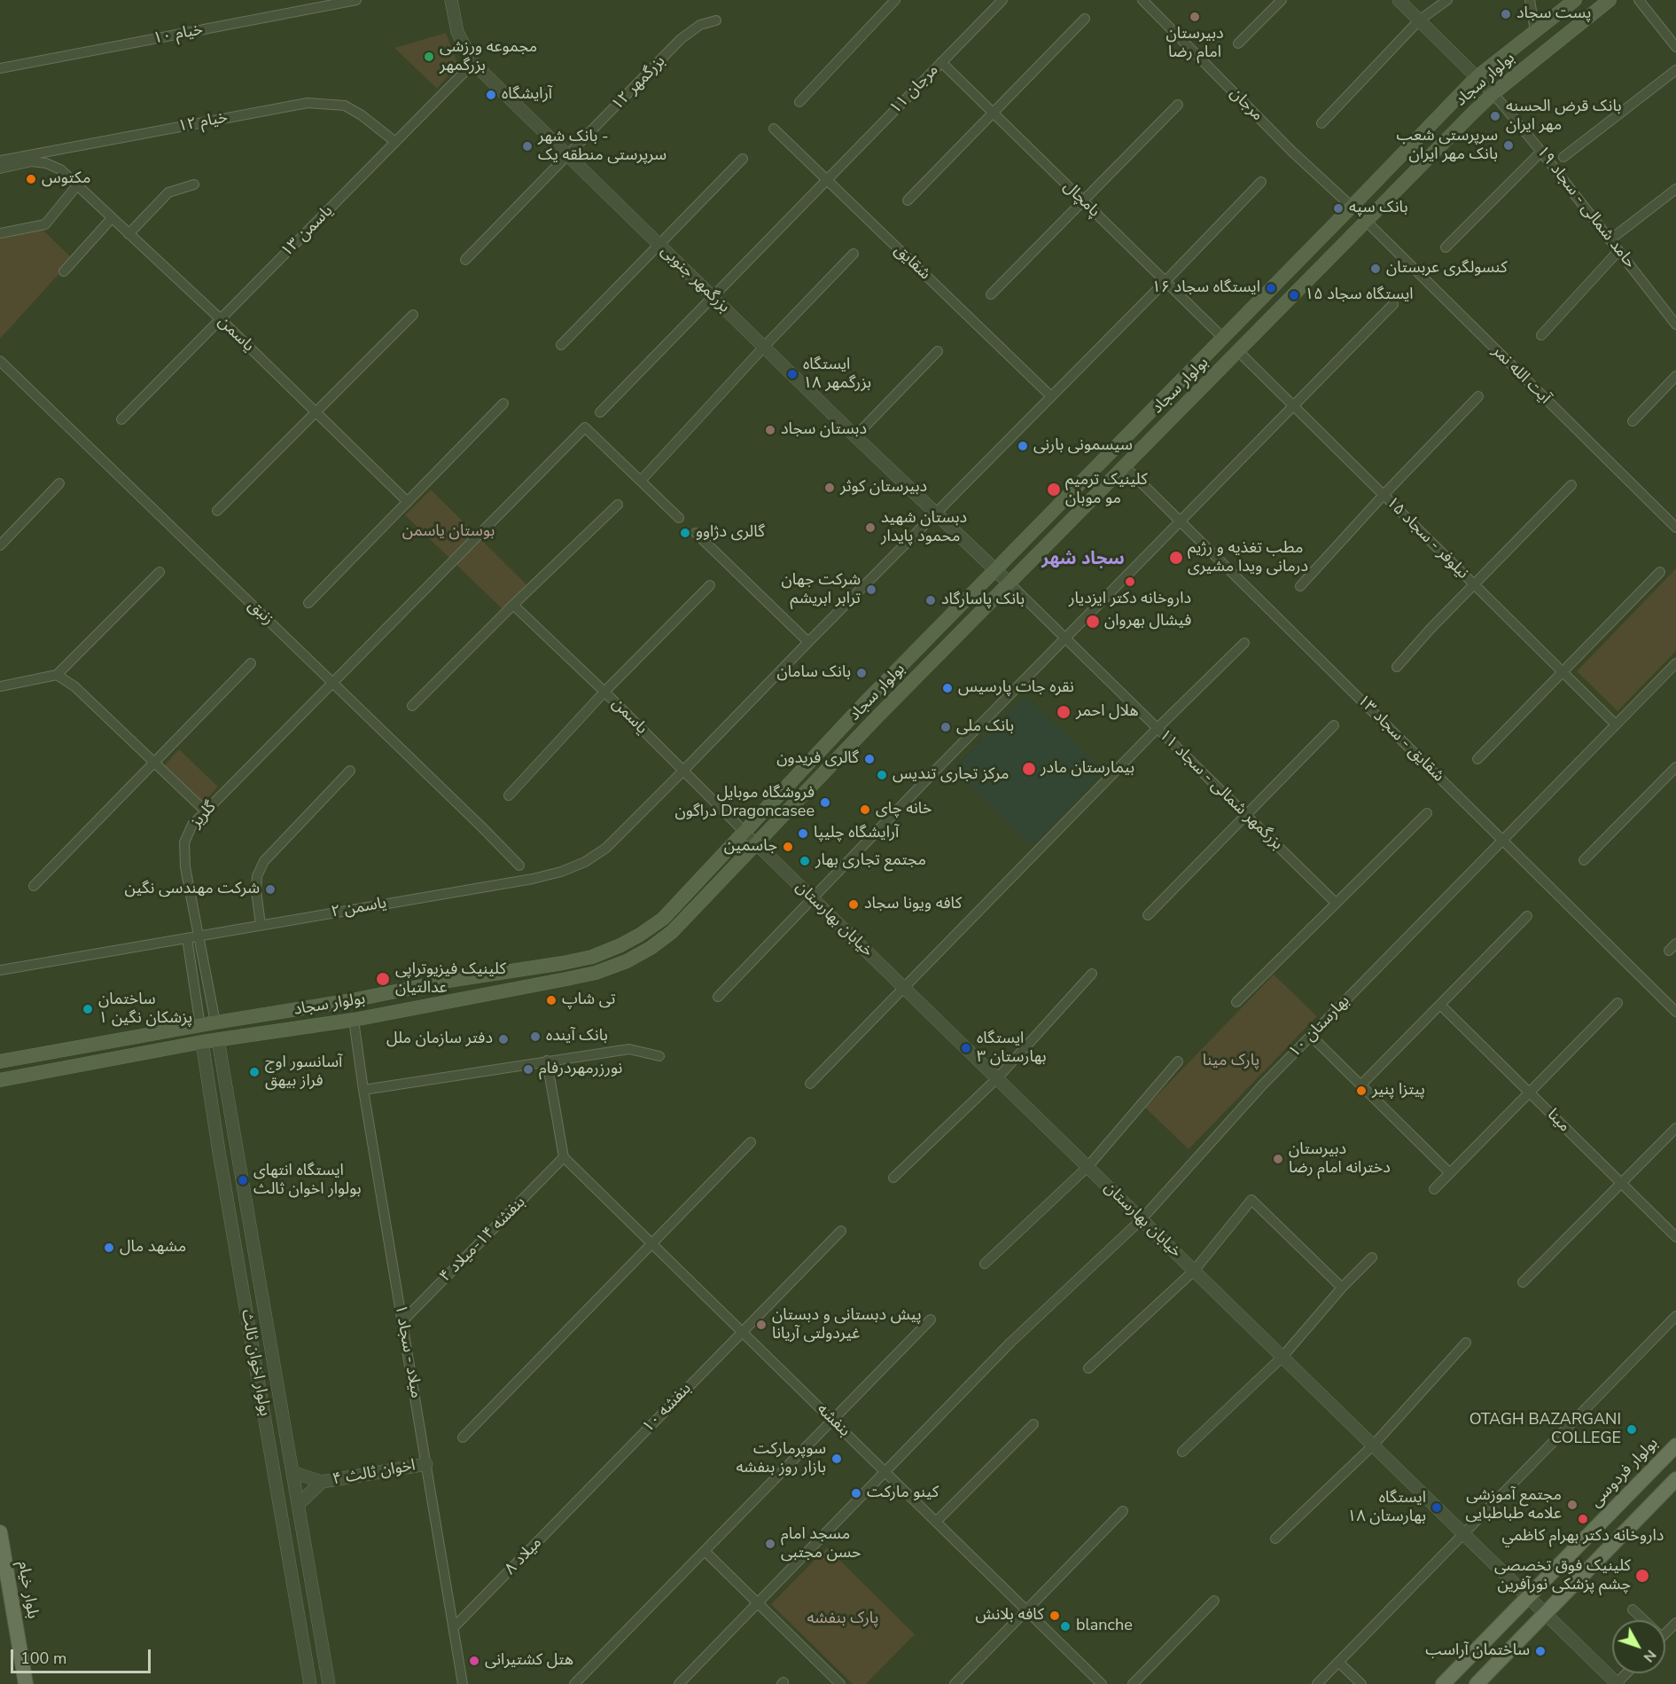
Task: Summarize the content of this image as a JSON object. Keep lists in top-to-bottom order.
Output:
{
  "streets": {
    "main road": ["بولوار سجاد", "بولوار فردوسی", "بلوار خیام"],
    "street": [
      "خیام ۱۰",
      "بزرگمهر ۱۲",
      "مرجان ۱۱",
      "مرجان",
      "خیام ۱۲",
      "پامچال",
      "حامد شمالی - سجاد ۱۹",
      "یاسمن ۱۳",
      "شقایق",
      "بزرگمهر جنوبی",
      "یاسمن",
      "آیت الله نمر",
      "نیلوفر - سجاد ۱۵",
      "زنبق",
      "شقایق - سجاد ۱۳",
      "بزرگمهر شمالی - سجاد ۱۱",
      "گلریز",
      "یاسمن ۲",
      "خیابان بهارستان",
      "بهارستان ۱۰",
      "مینا",
      "بنفشه ۱۴-میلاد ۴",
      "میلاد - سجاد ۱",
      "بولوار اخوان ثالث",
      "بنفشه ۱۰",
      "بنفشه",
      "اخوان ثالث ۴",
      "میلاد ۸"
    ]
  },
  "crossings": [
    ["بولوار سجاد", "مرجان"],
    ["بولوار سجاد", "پامچال"],
    ["بولوار سجاد", "حامد شمالی - سجاد ۱۹"],
    ["بولوار سجاد", "بزرگمهر جنوبی"],
    ["بولوار سجاد", "یاسمن"],
    ["بولوار سجاد", "آیت الله نمر"],
    ["بولوار سجاد", "نیلوفر - سجاد ۱۵"],
    ["بولوار سجاد", "شقایق - سجاد ۱۳"],
    ["بولوار سجاد", "بزرگمهر شمالی - سجاد ۱۱"],
    ["بولوار سجاد", "گلریز"],
    ["بولوار سجاد", "خیابان بهارستان"],
    ["بولوار سجاد", "میلاد - سجاد ۱"],
    ["بولوار سجاد", "بولوار اخوان ثالث"],
    ["بزرگمهر ۱۲", "بزرگمهر جنوبی"],
    ["مرجان ۱۱", "پامچال"],
    ["مرجان ۱۱", "شقایق"],
    ["مرجان ۱۱", "بزرگمهر جنوبی"],
    ["خیام ۱۲", "یاسمن ۱۳"],
    ["پامچال", "یاسمن ۲"],
    ["یاسمن ۱۳", "بزرگمهر جنوبی"],
    ["یاسمن ۱۳", "یاسمن"],
    ["شقایق", "یاسمن ۲"],
    ["بزرگمهر جنوبی", "بزرگمهر شمالی - سجاد ۱۱"],
    ["بزرگمهر جنوبی", "یاسمن ۲"],
    ["یاسمن", "یاسمن ۲"],
    ["یاسمن", "خیابان بهارستان"],
    ["نیلوفر - سجاد ۱۵", "بهارستان ۱۰"],
    ["زنبق", "گلریز"],
    ["شقایق - سجاد ۱۳", "بهارستان ۱۰"],
    ["گلریز", "یاسمن ۲"],
    ["خیابان بهارستان", "بهارستان ۱۰"],
    ["خیابان بهارستان", "بولوار فردوسی"],
    ["بهارستان ۱۰", "بنفشه"],
    ["بنفشه ۱۴-میلاد ۴", "میلاد - سجاد ۱"],
    ["بنفشه ۱۴-میلاد ۴", "بنفشه"],
    ["میلاد - سجاد ۱", "اخوان ثالث ۴"],
    ["میلاد - سجاد ۱", "میلاد ۸"],
    ["بنفشه ۱۰", "بنفشه"],
    ["بنفشه ۱۰", "میلاد ۸"]
  ],
  "districts": ["سجاد شهر"],
  "parks": ["بوستان یاسمن", "پارک مینا", "پارک بنفشه"],
  "places": [
    "پست سجاد",
    "دبیرستان امام رضا",
    "مجموعه ورزشی بزرگمهر",
    "آرایشگاه",
    "بانک قرض الحسنه مهر ایران",
    "سرپرستی شعب بانک مهر ایران",
    "بانک شهر - سرپرستی منطقه یک",
    "مکتوس",
    "بانک سپه",
    "کنسولگری عربستان",
    "ایستگاه سجاد ۱۶",
    "ایستگاه سجاد ۱۵",
    "ایستگاه بزرگمهر ۱۸",
    "دبستان سجاد",
    "سیسمونی بارنی",
    "دبیرستان کوثر",
    "کلینیک ترمیم مو موبان",
    "دبستان شهید محمود پایدار",
    "گالری دژاوو",
    "مطب تغذیه و رژیم درمانی ویدا مشیری",
    "داروخانه دکتر ایزدیار",
    "شرکت جهان ترابر ابریشم",
    "بانک پاسارگاد",
    "فیشال بهروان",
    "بانک سامان",
    "نقره جات پارسیس",
    "هلال احمر",
    "بانک ملی",
    "گالری فریدون",
    "بیمارستان مادر",
    "مرکز تجاری تندیس",
    "فروشگاه موبايل دراگون Dragoncasee",
    "خانه چای",
    "آرایشگاه چلیپا",
    "جاسمین",
    "مجتمع تجاری بهار",
    "شرکت مهندسی نگین",
    "کافه ویونا سجاد",
    "کلینیک فیزیوتراپی عدالتیان",
    "تی شاپ",
    "ساختمان پزشکان نگین ۱",
    "بانک آینده",
    "دفتر سازمان ملل",
    "ایستگاه بهارستان ۳",
    "نورزرمهردرفام",
    "آسانسور اوج فراز بیهق",
    "پیتزا پنیر",
    "دبیرستان دخترانه امام رضا",
    "ایستگاه انتهای بولوار اخوان ثالث",
    "مشهد مال",
    "پیش دبستانی و دبستان غیردولتی آریانا",
    "OTAGH BAZARGANI COLLEGE",
    "سوپرمارکت بازار روز بنفشه",
    "کینو مارکت",
    "مجتمع آموزشی علامه طباطبایی",
    "ایستگاه بهارستان ۱۸",
    "داروخانه دكتر بهرام كاظمي",
    "مسجد امام حسن مجتبی",
    "کلینیک فوق تخصصی چشم پزشکی نورآفرین",
    "کافه بلانش",
    "blanche",
    "ساختمان آراسب",
    "هتل کشتیرانی"
  ],
  "scale_bar": "100 m",
  "north": "bottom right"
}
